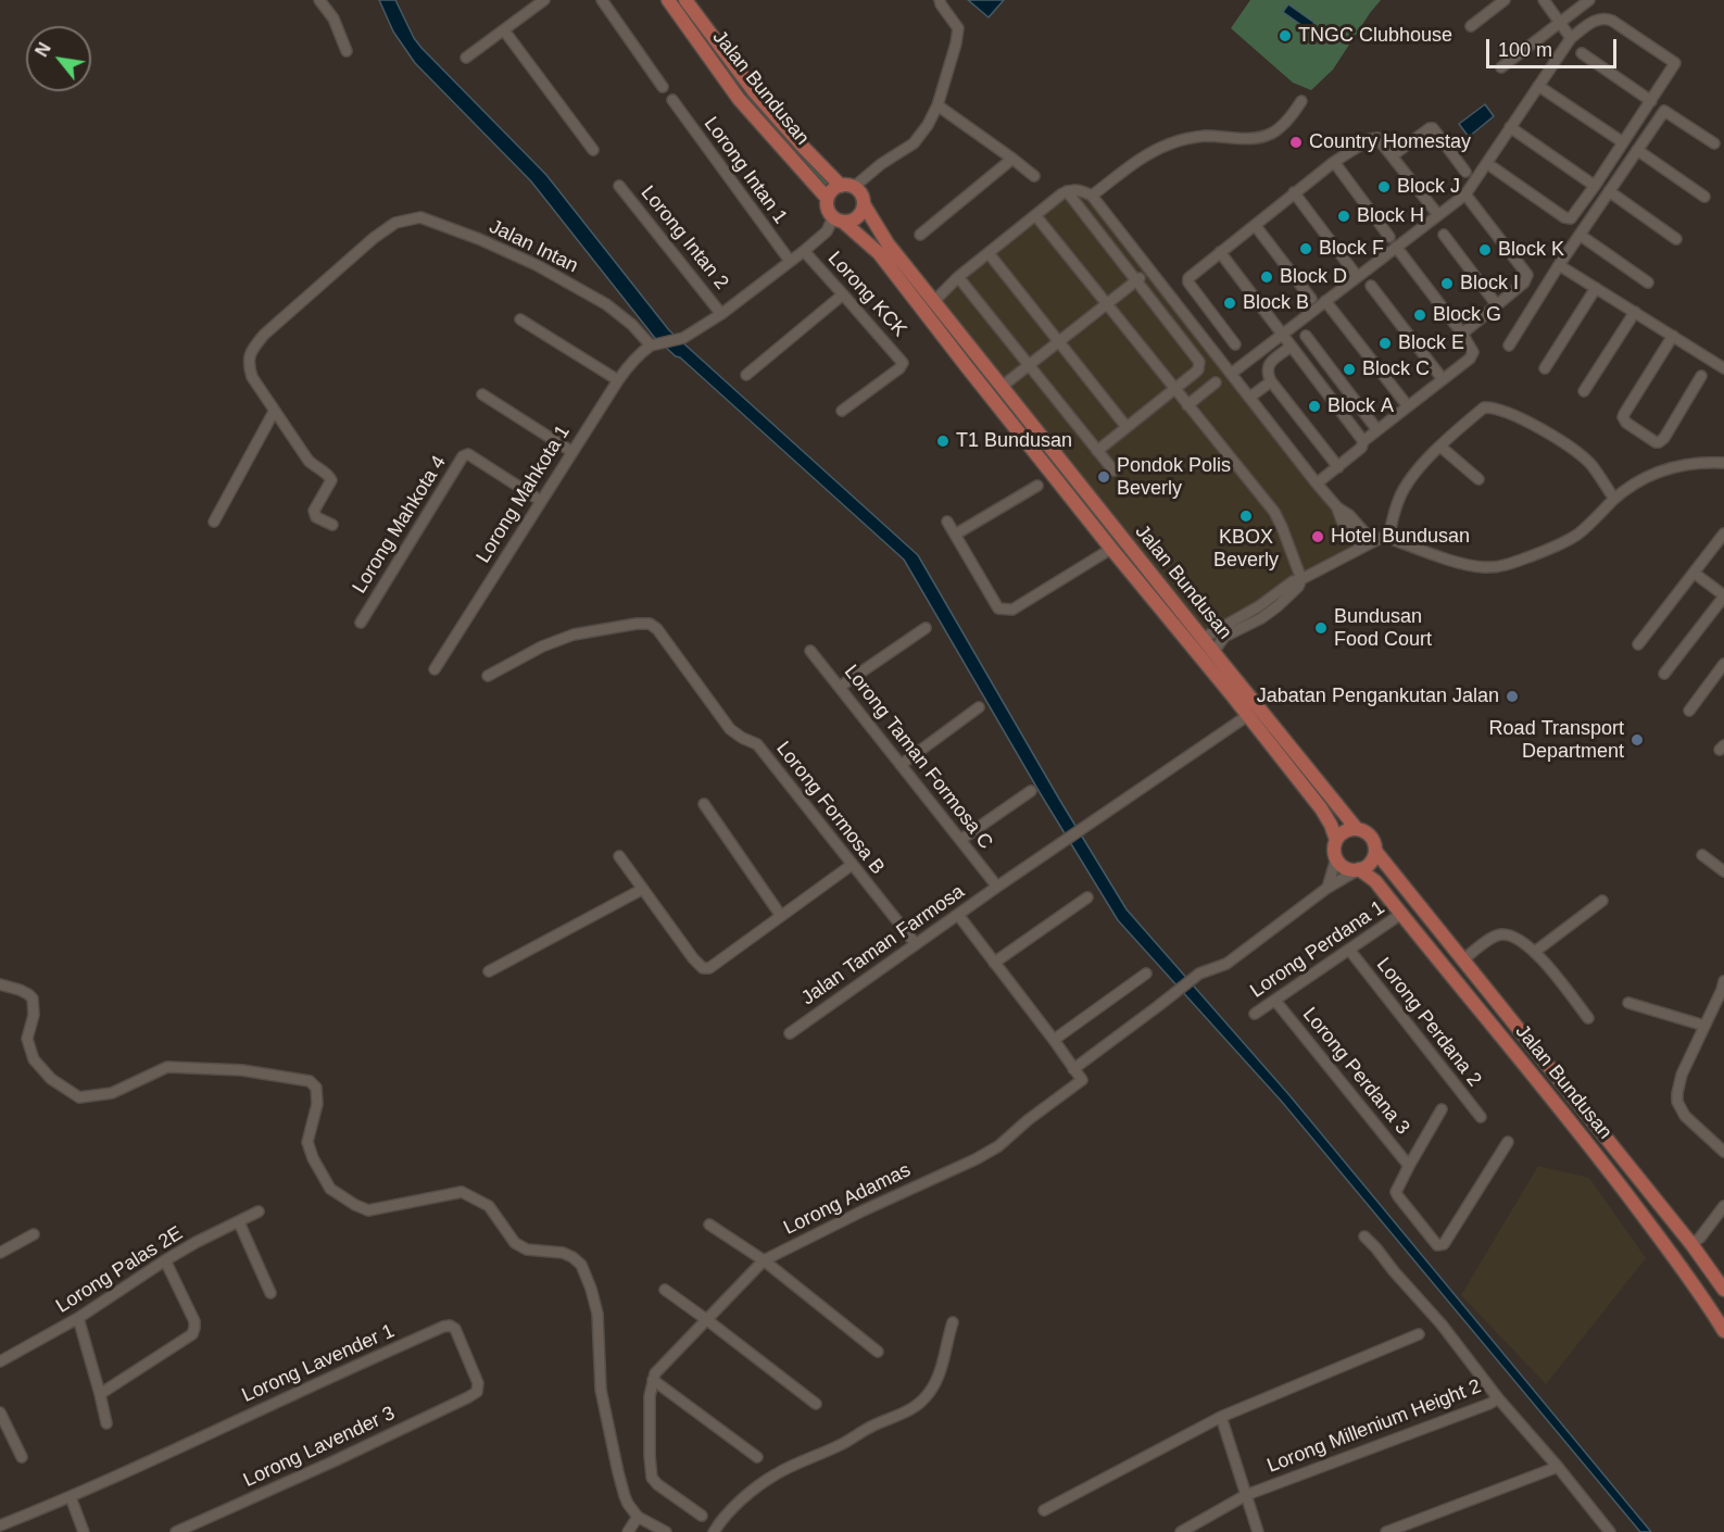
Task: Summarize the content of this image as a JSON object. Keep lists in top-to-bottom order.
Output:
{
  "streets": {
    "main road": ["Jalan Bundusan"],
    "street": [
      "Lorong Intan 1",
      "Lorong Intan 2",
      "Jalan Intan",
      "Lorong KCK",
      "Lorong Mahkota 1",
      "Lorong Mahkota 4",
      "Lorong Taman Formosa C",
      "Lorong Formosa B",
      "Jalan Taman Farmosa",
      "Lorong Perdana 1",
      "Lorong Perdana 2",
      "Lorong Perdana 3",
      "Lorong Adamas",
      "Lorong Palas 2E",
      "Lorong Lavender 1",
      "Lorong Millenium Height 2",
      "Lorong Lavender 3"
    ]
  },
  "crossings": [
    ["Jalan Bundusan", "Jalan Taman Farmosa"],
    ["Jalan Bundusan", "Lorong Perdana 1"],
    ["Jalan Intan", "Lorong Mahkota 1"],
    ["Lorong Mahkota 1", "Lorong Mahkota 4"],
    ["Lorong Taman Formosa C", "Jalan Taman Farmosa"],
    ["Lorong Formosa B", "Jalan Taman Farmosa"],
    ["Lorong Perdana 1", "Lorong Perdana 2"],
    ["Lorong Perdana 1", "Lorong Perdana 3"],
    ["Lorong Lavender 1", "Lorong Lavender 3"]
  ],
  "places": [
    "TNGC Clubhouse",
    "Country Homestay",
    "Block J",
    "Block H",
    "Block F",
    "Block K",
    "Block D",
    "Block I",
    "Block B",
    "Block G",
    "Block E",
    "Block C",
    "Block A",
    "T1 Bundusan",
    "Pondok Polis Beverly",
    "KBOX Beverly",
    "Hotel Bundusan",
    "Bundusan Food Court",
    "Jabatan Pengankutan Jalan",
    "Road Transport Department"
  ],
  "scale_bar": "100 m",
  "north": "top left"
}
